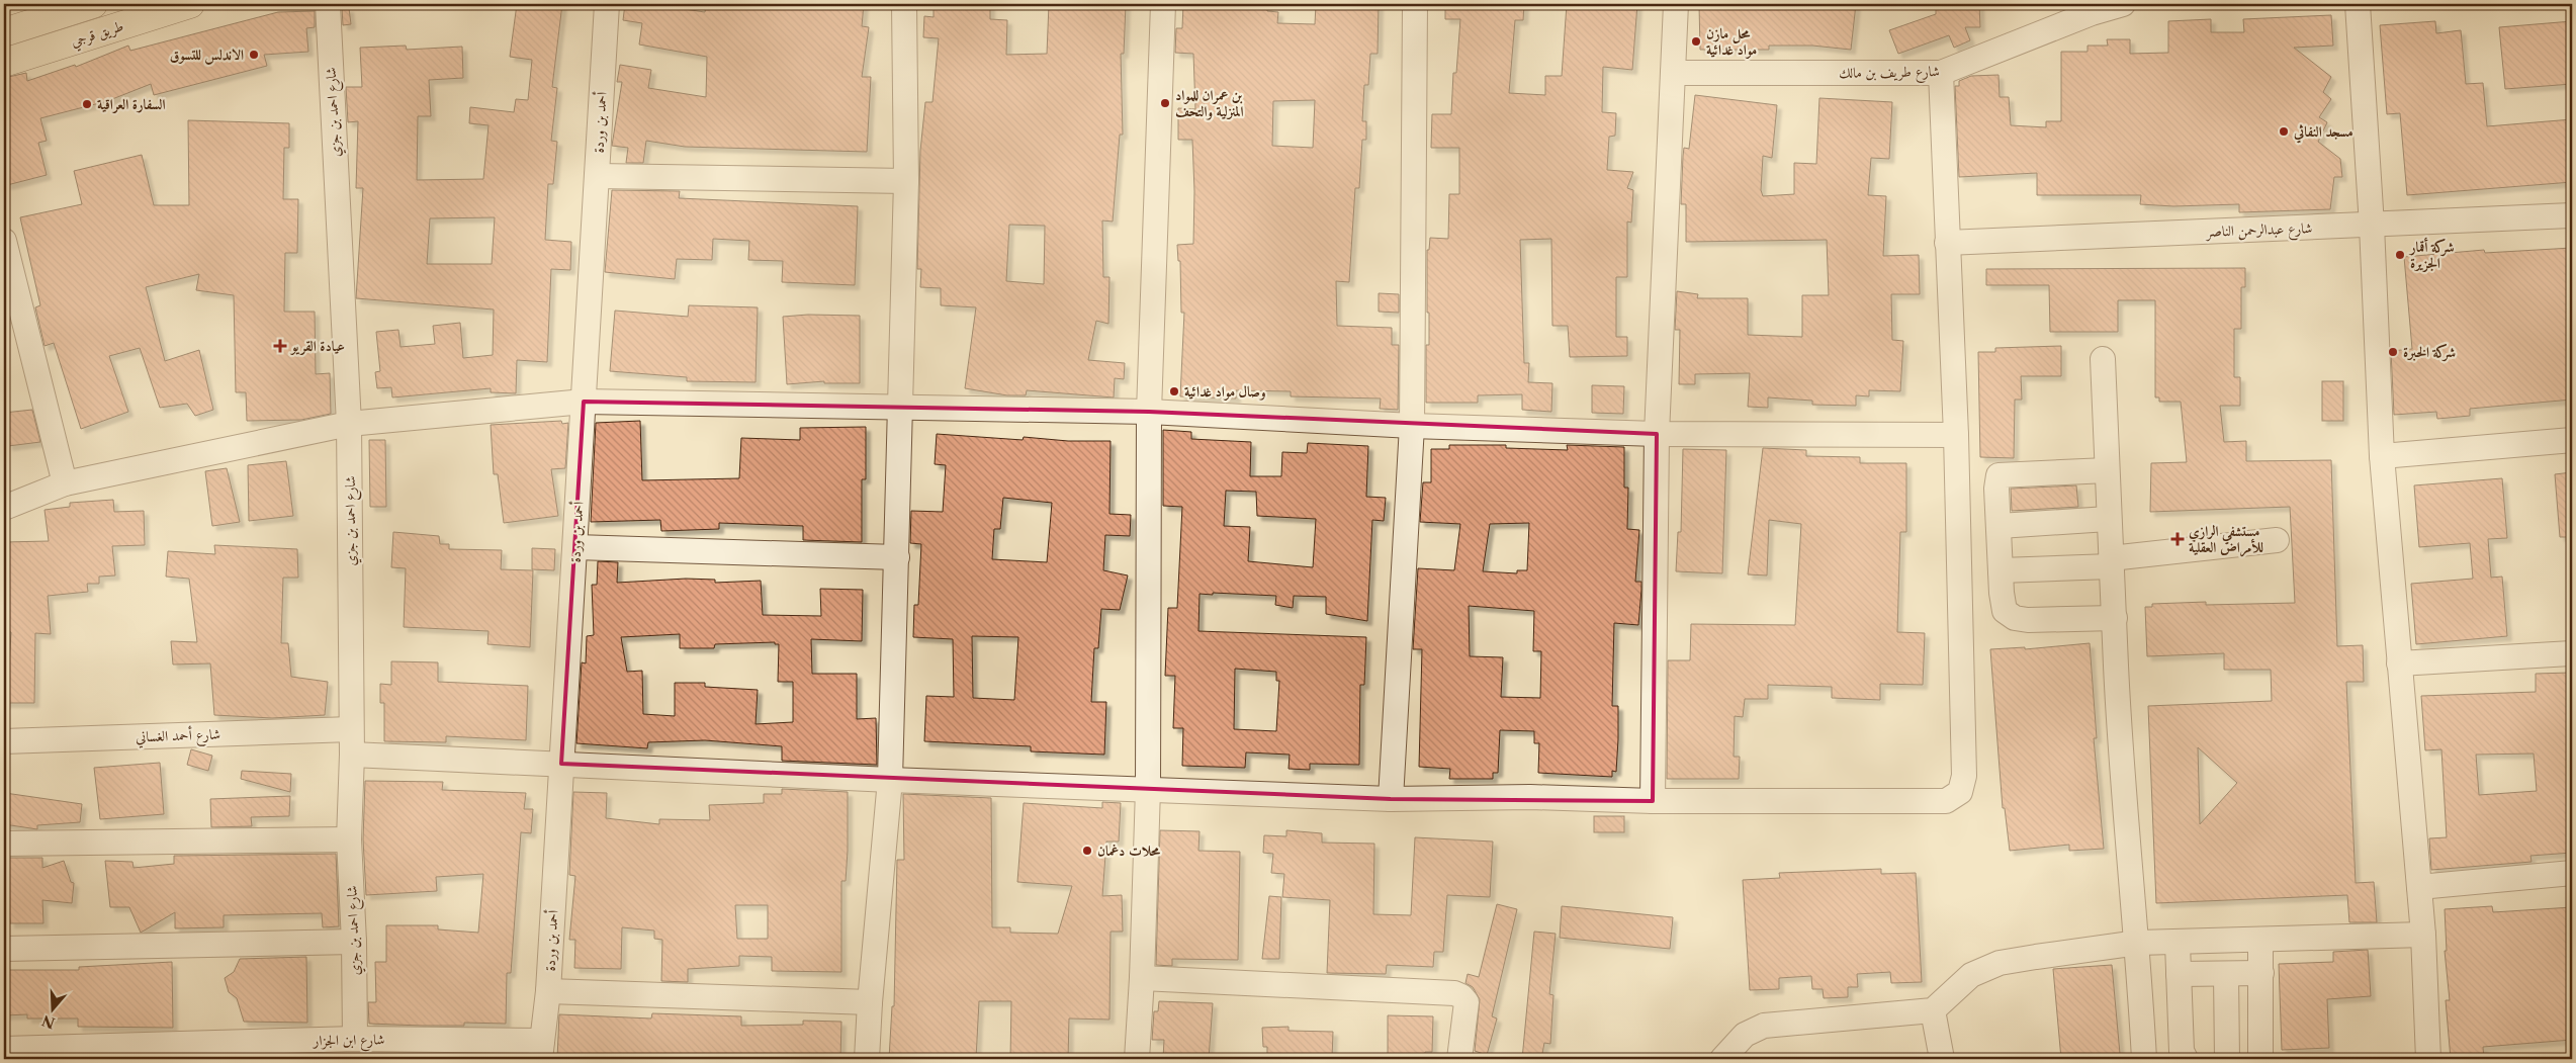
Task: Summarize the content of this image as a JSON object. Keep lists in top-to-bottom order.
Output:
{
  "streets": {
    "highway": ["طريق قرجي"],
    "street": [
      "شارع طريف بن مالك",
      "شارع احمد بن جزي",
      "أحمد بن وردة",
      "شارع عبدالرحمن الناصر",
      "شارع أحمد الغساني",
      "شارع ابن الجزار"
    ]
  },
  "crossings": [
    ["شارع احمد بن جزي", "شارع أحمد الغساني"],
    ["شارع احمد بن جزي", "شارع ابن الجزار"],
    ["أحمد بن وردة", "شارع ابن الجزار"]
  ],
  "places": {
    "other": [
      "محل مازن مواد غدائية",
      "الاندلس للتسوق",
      "بن عمران للمواد المنزلية والتحف",
      "السفارة العراقية",
      "مسجد النفاثي",
      "شركة أقمار الجزيرة",
      "شركة الخبرة",
      "وصال مواد غدائية",
      "محلات دغمان"
    ],
    "health": ["عيادة القريو", "مستشفي الرازي للأمراض العقلية"]
  },
  "north": "bottom"
}
